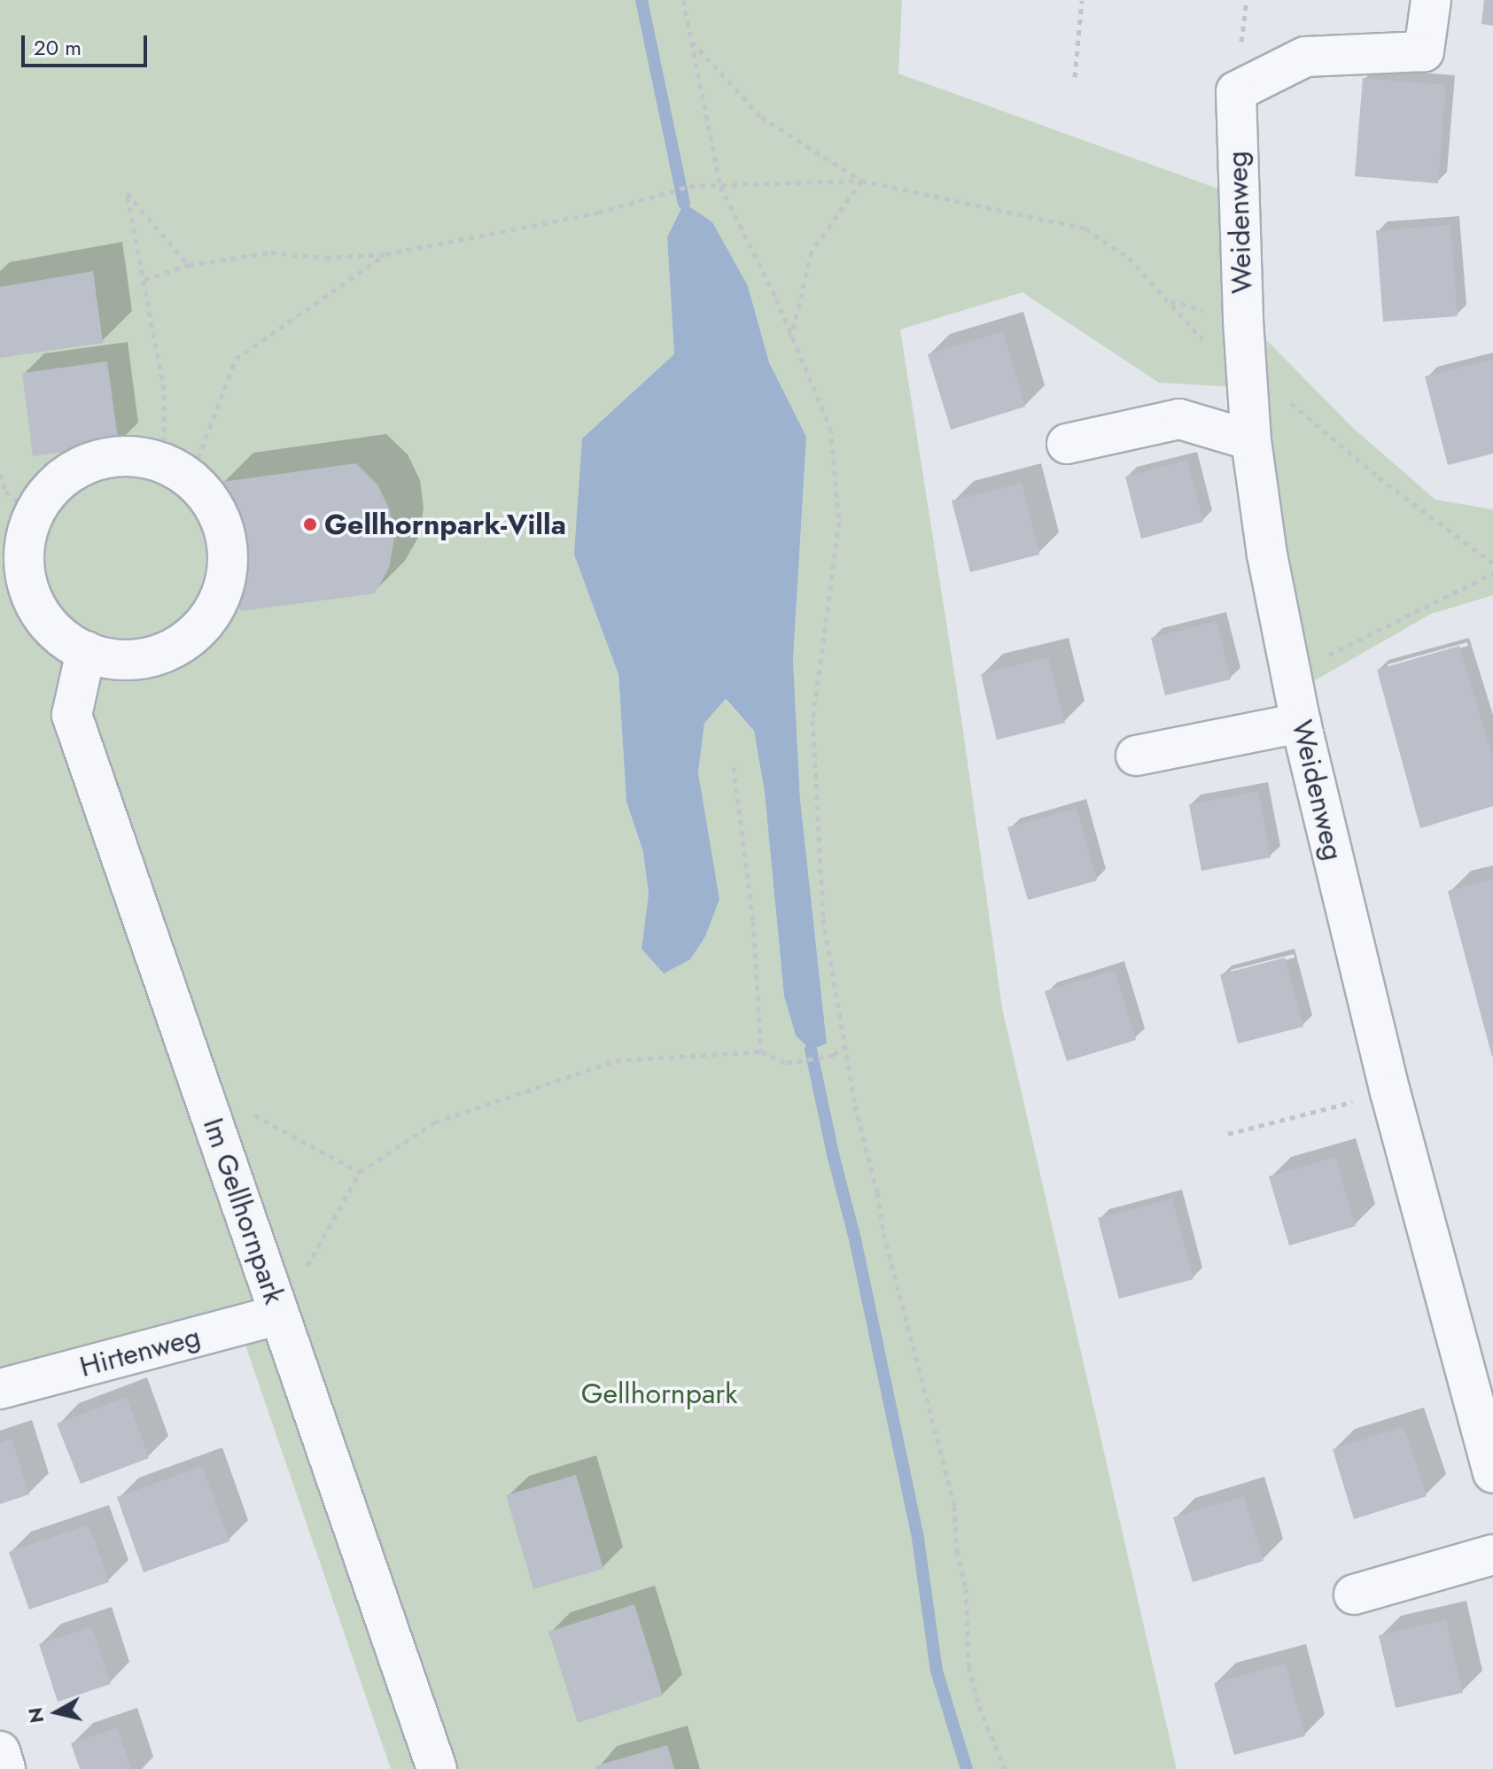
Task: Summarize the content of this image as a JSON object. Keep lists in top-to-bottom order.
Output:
{
  "streets": {
    "street": ["Weidenweg", "Im Gellhornpark", "Hirtenweg"]
  },
  "crossings": [
    ["Im Gellhornpark", "Hirtenweg"]
  ],
  "parks": ["Gellhornpark"],
  "places": ["Gellhornpark-Villa"],
  "scale_bar": "20 m",
  "north": "left"
}
